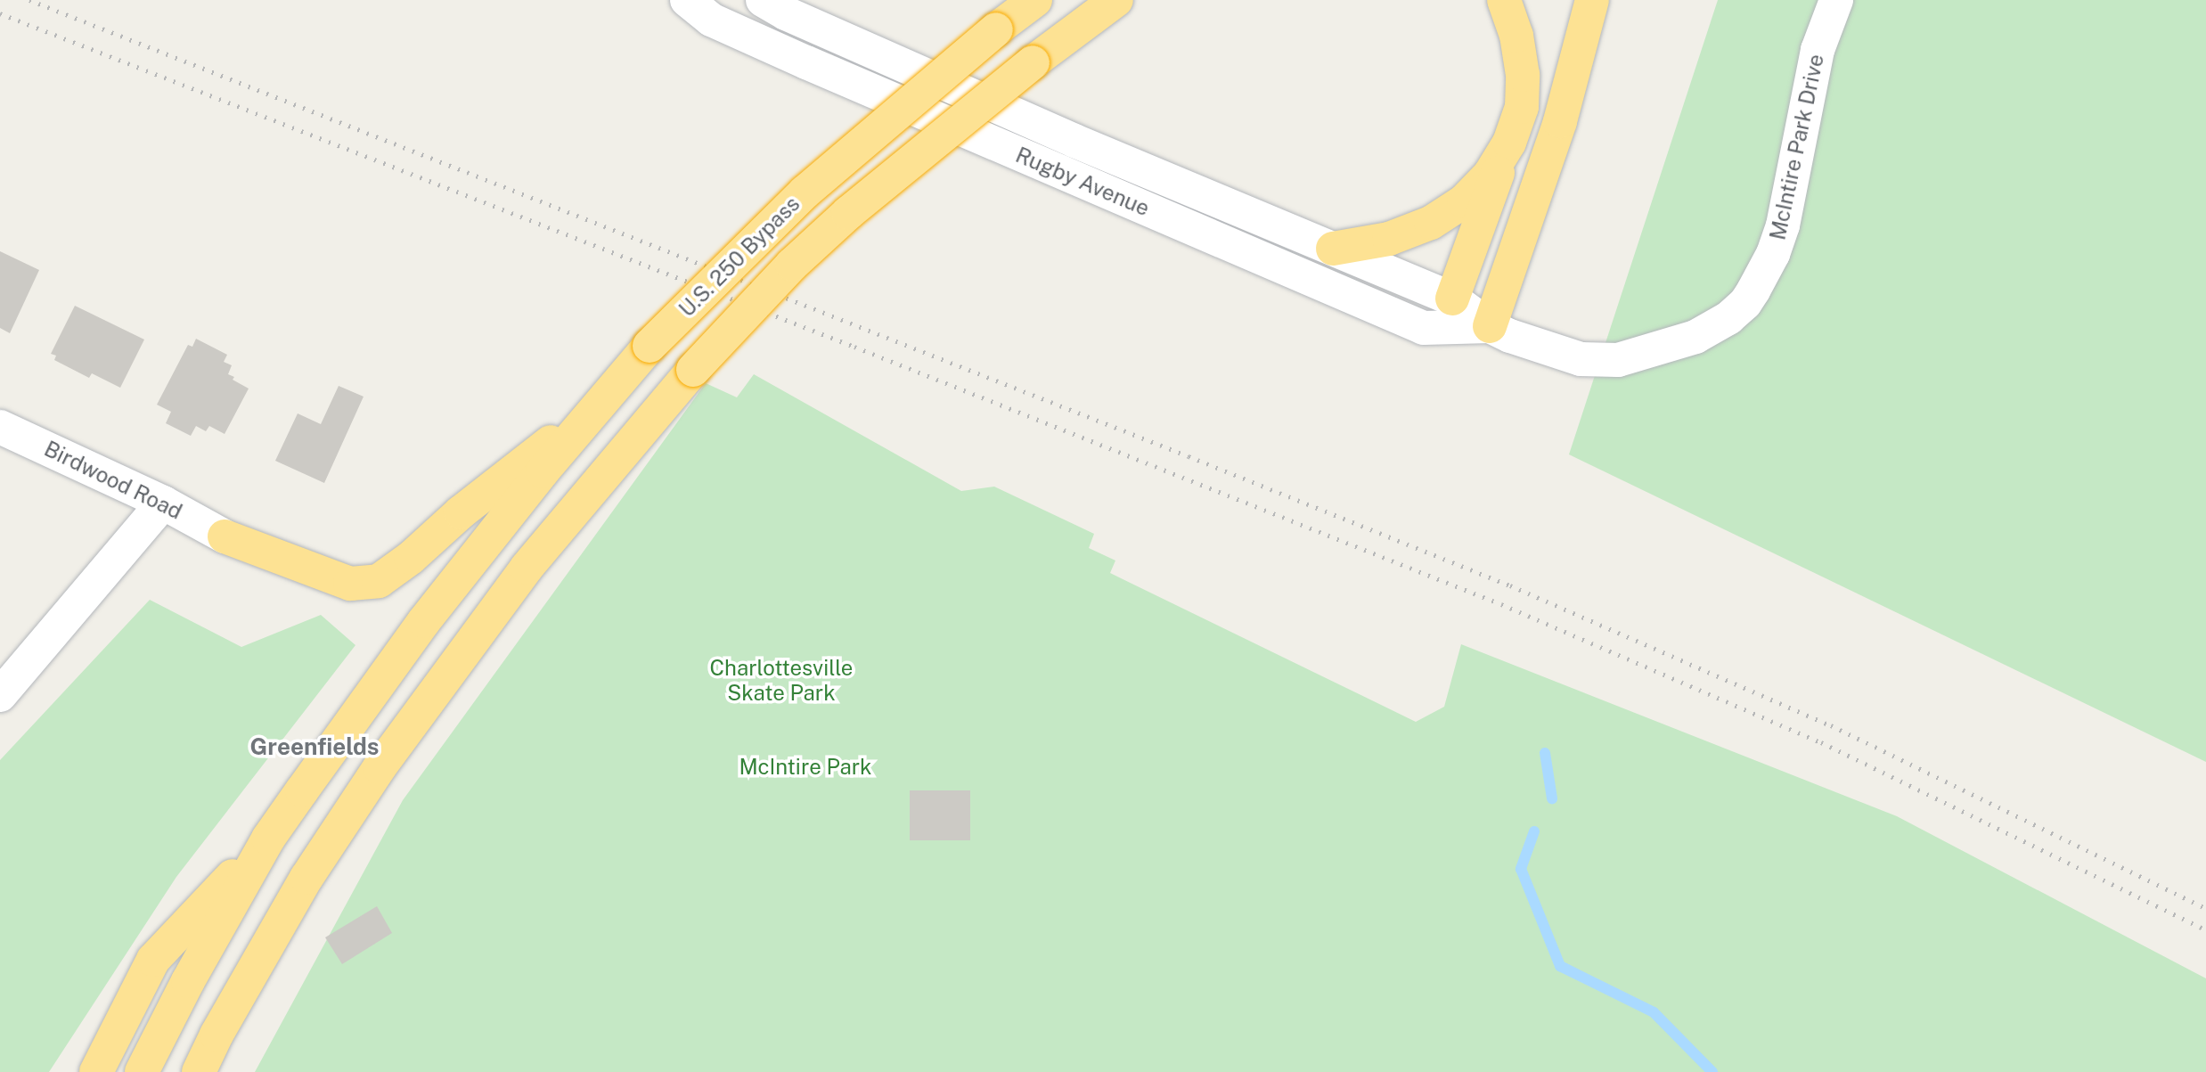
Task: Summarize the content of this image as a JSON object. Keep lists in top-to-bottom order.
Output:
{
  "streets": {
    "highway": ["U.S. 250 Bypass"],
    "street": ["McIntire Park Drive", "Rugby Avenue", "Birdwood Road"]
  },
  "crossings": [
    ["McIntire Park Drive", "Rugby Avenue"]
  ],
  "districts": ["Greenfields"],
  "parks": ["Charlottesville Skate Park", "McIntire Park"]
}
